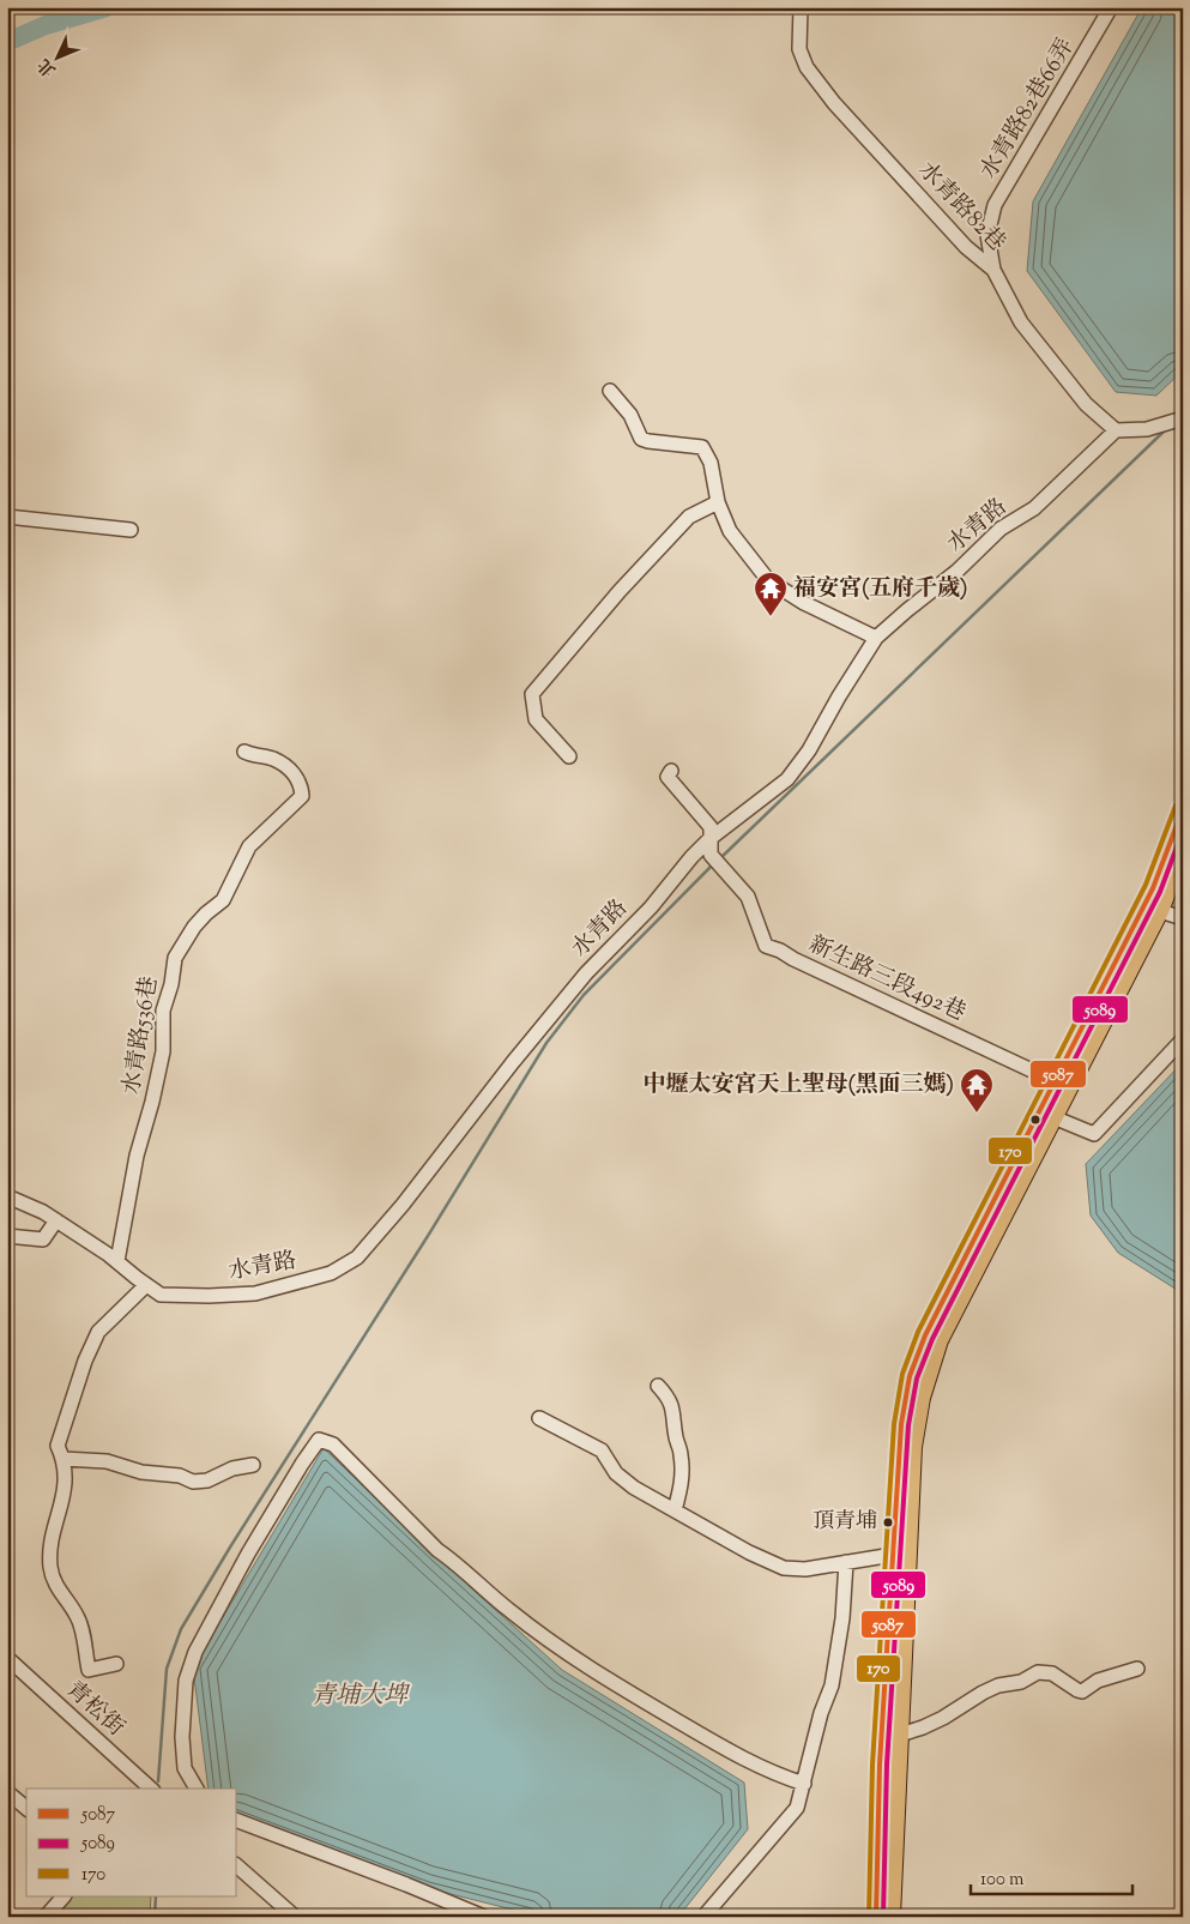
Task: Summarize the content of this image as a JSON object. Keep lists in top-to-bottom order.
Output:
{
  "streets": {
    "street": [
      "水青路82巷66弄",
      "水青路82巷",
      "水青路",
      "新生路三段492巷",
      "水青路536巷",
      "青松街"
    ]
  },
  "crossings": [
    ["水青路82巷66弄", "水青路82巷"],
    ["水青路82巷", "水青路"],
    ["水青路", "新生路三段492巷"],
    ["水青路", "水青路536巷"]
  ],
  "water": ["青埔大埤"],
  "places": {
    "temple": ["福安宮(五府千歲)", "中壢太安宮天上聖母(黑面三媽)"],
    "other": ["頂青埔"]
  },
  "lines": ["transit line 170", "transit line 5087", "transit line 5089"],
  "legend": ["5087", "5089", "170"],
  "scale_bar": "100 m",
  "north": "bottom left"
}
